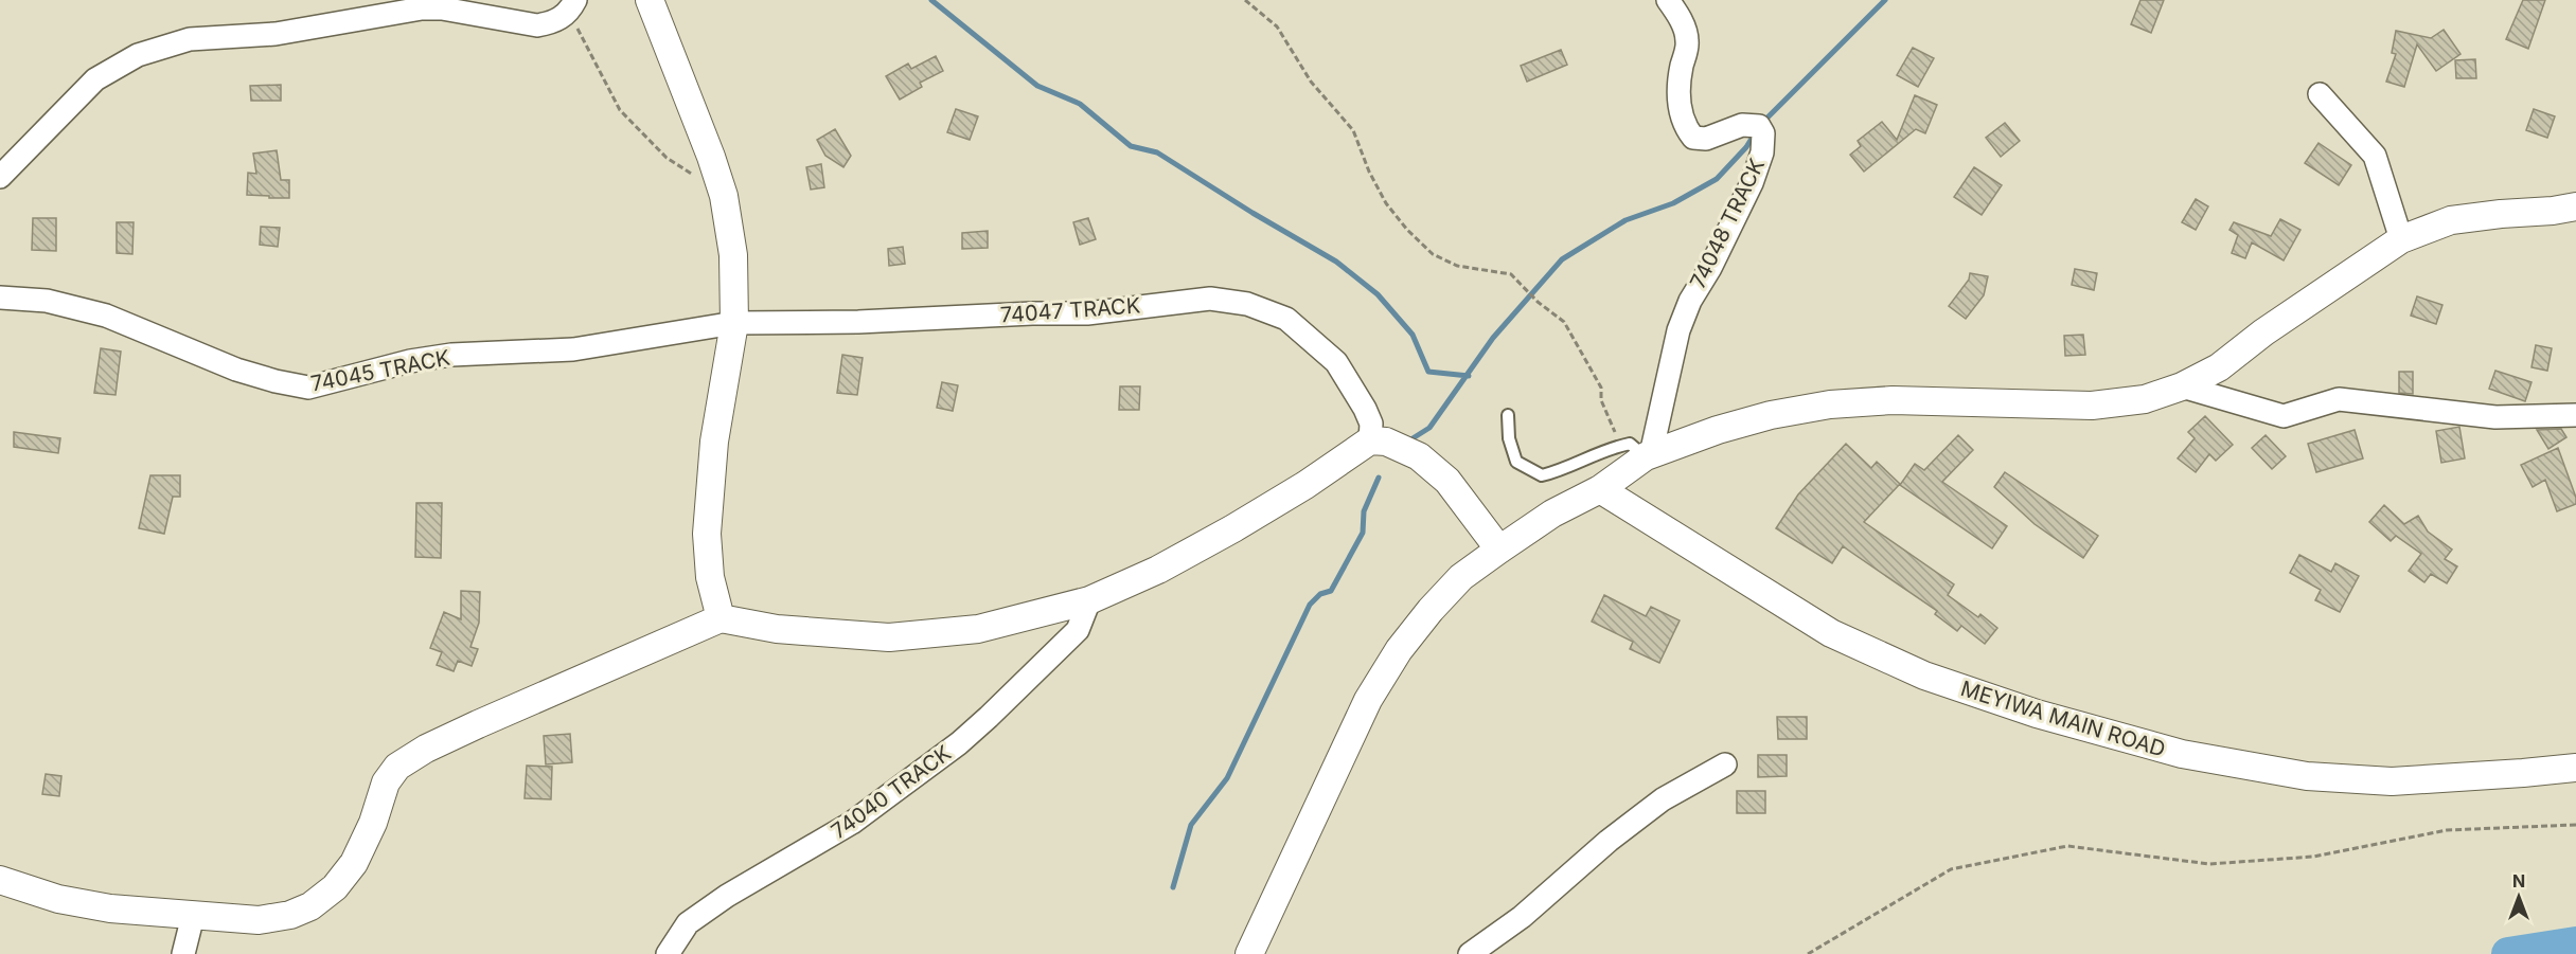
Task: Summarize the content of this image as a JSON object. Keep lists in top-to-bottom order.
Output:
{
  "streets": {
    "street": [
      "74048 TRACK",
      "74047 TRACK",
      "74045 TRACK",
      "MEYIWA MAIN ROAD",
      "74040 TRACK"
    ]
  },
  "crossings": [
    ["74047 TRACK", "74045 TRACK"]
  ],
  "north": "top"
}
